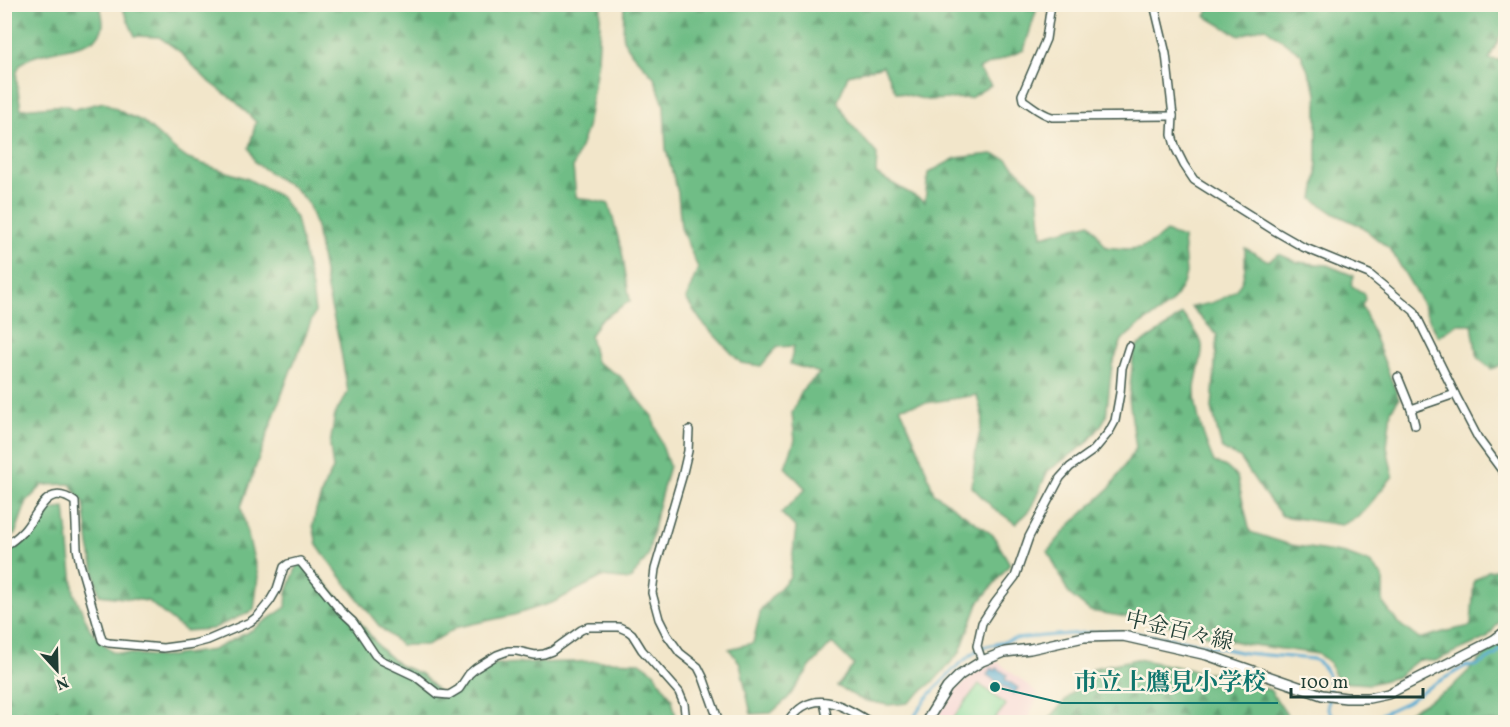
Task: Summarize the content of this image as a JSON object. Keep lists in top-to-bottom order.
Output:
{
  "streets": {
    "main road": ["中金百々線"]
  },
  "places": ["市立上鷹見小学校"],
  "scale_bar": "100 m",
  "north": "bottom"
}
